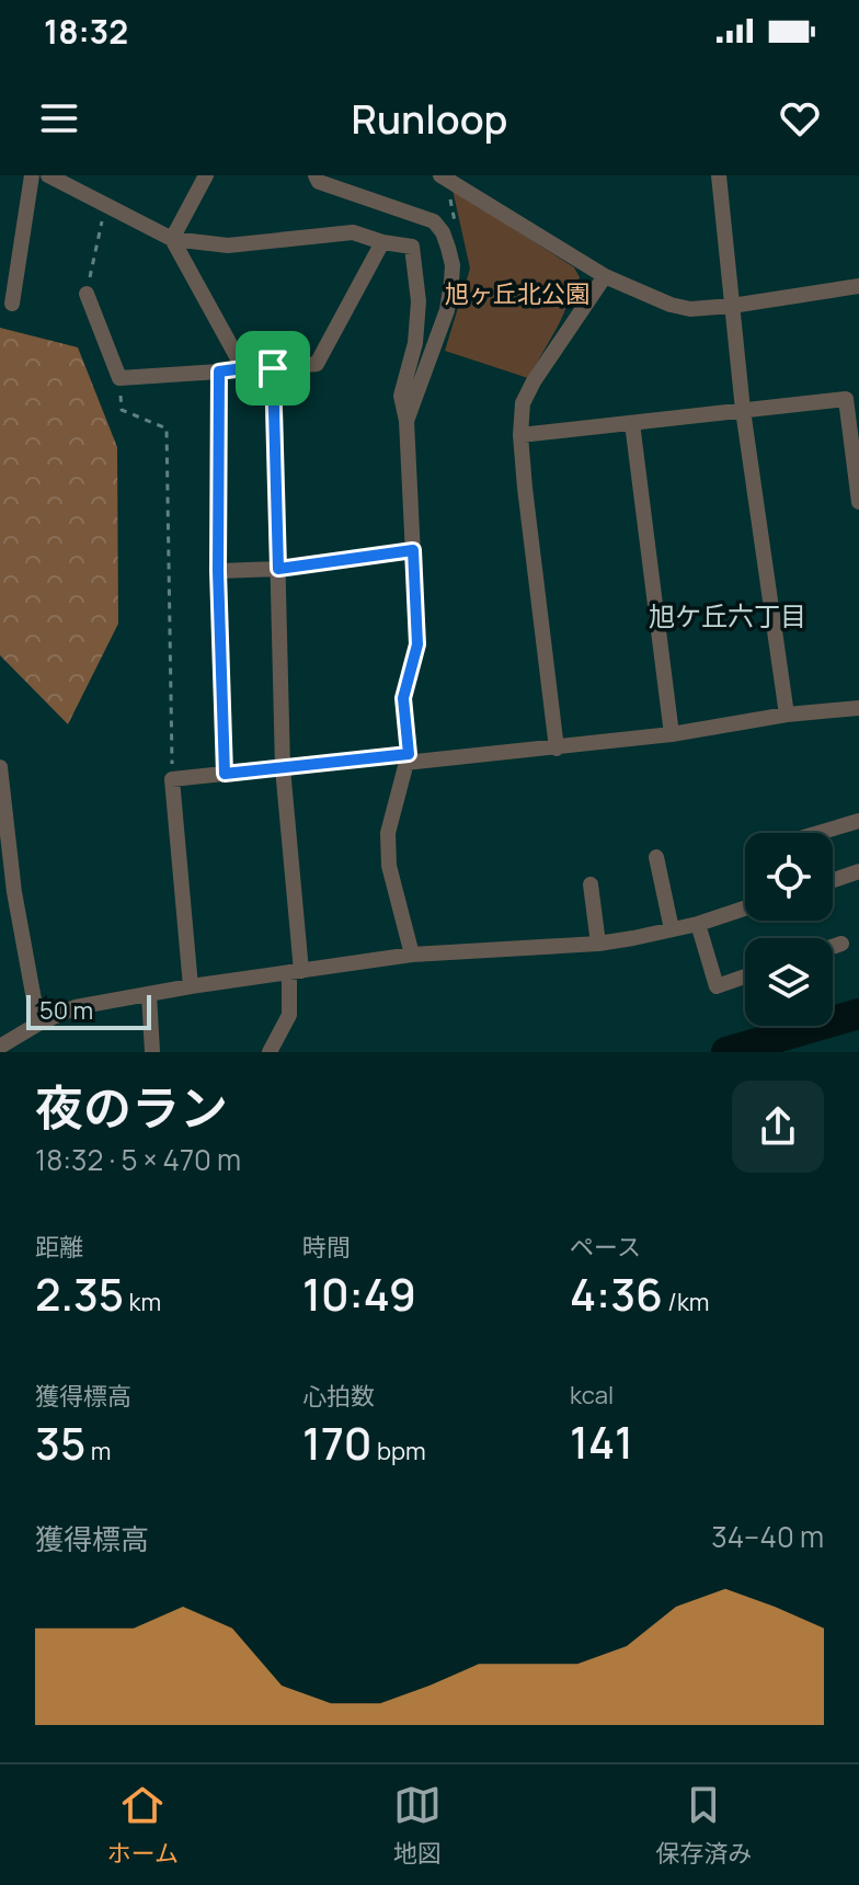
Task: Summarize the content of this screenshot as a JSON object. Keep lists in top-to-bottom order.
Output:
{
  "districts": ["旭ケ丘六丁目"],
  "parks": ["旭ヶ丘北公園"],
  "scale_bar": "50 m",
  "page": {
    "status": "18:32",
    "header": "Runloop",
    "scale": "50 m",
    "heading": ["夜のラン", "18:32 · 5 × 470 m"],
    "stats": [
      ["距離", "2.35 km"],
      ["時間", "10:49"],
      ["ペース", "4:36 /km"],
      ["獲得標高", "35 m"],
      ["心拍数", "170 bpm"],
      ["kcal", "141"]
    ],
    "chart": ["獲得標高", "34–40 m"],
    "tabs": ["ホーム", "地図", "保存済み"]
  }
}
